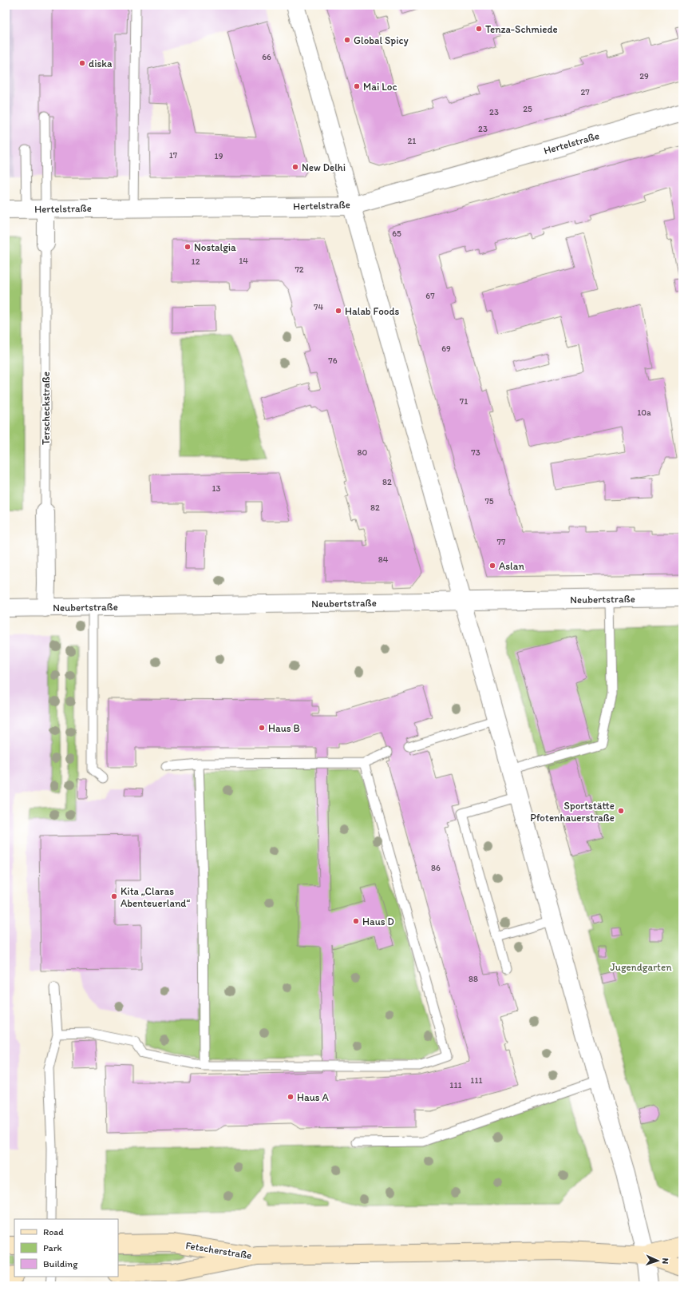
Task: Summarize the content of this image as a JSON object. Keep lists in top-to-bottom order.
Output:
{
  "streets": {
    "main road": ["Fetscherstraße"],
    "street": ["Hertelstraße", "Terscheckstraße", "Neubertstraße"]
  },
  "crossings": [
    ["Hertelstraße", "Terscheckstraße"],
    ["Terscheckstraße", "Neubertstraße"]
  ],
  "parks": ["Jugendgarten"],
  "places": [
    "Tenza-Schmiede",
    "Global Spicy",
    "diska",
    "Mai Loc",
    "New Delhi",
    "Nostalgia",
    "Halab Foods",
    "Aslan",
    "Haus B",
    "Sportstätte Pfotenhauerstraße",
    "Kita „Claras Abenteuerland“",
    "Haus D",
    "Haus A"
  ],
  "house_numbers": [
    "66",
    "29",
    "27",
    "25",
    "23",
    "23",
    "21",
    "17",
    "19",
    "65",
    "14",
    "12",
    "72",
    "67",
    "74",
    "69",
    "76",
    "71",
    "10a",
    "80",
    "73",
    "82",
    "13",
    "75",
    "82",
    "77",
    "84",
    "86",
    "88",
    "111",
    "111"
  ],
  "legend": ["Road", "Park", "Building"],
  "north": "right"
}
